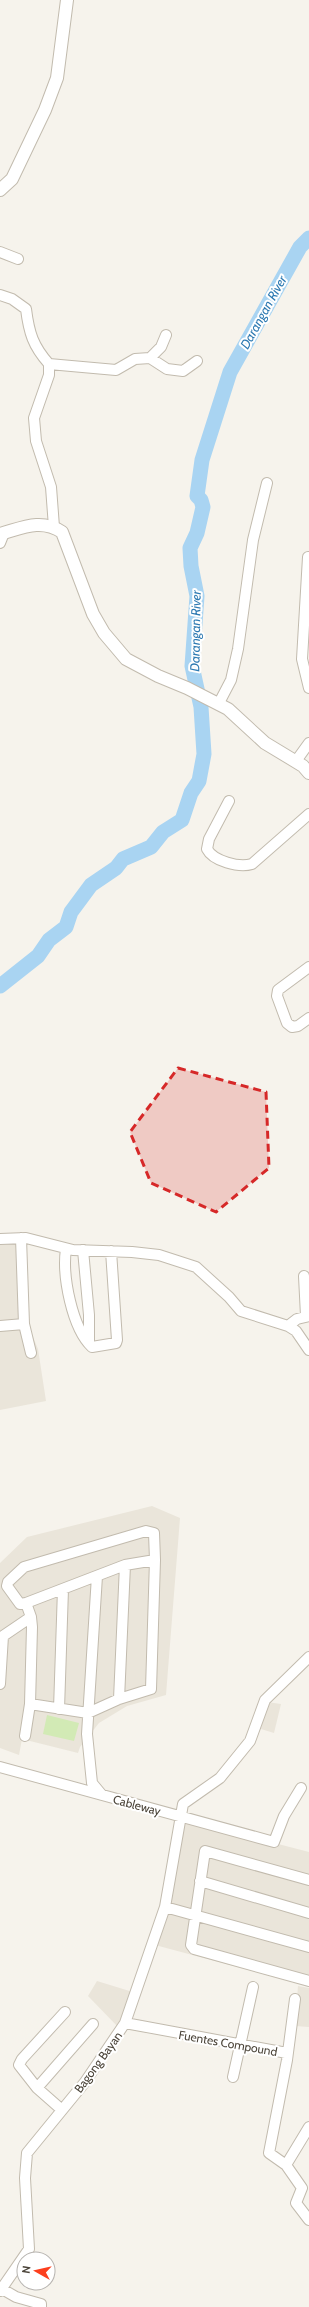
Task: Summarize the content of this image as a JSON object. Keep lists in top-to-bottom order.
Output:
{
  "streets": {
    "street": ["Cableway", "Fuentes Compound", "Bagong Bayan"]
  },
  "crossings": [
    ["Cableway", "Bagong Bayan"],
    ["Fuentes Compound", "Bagong Bayan"]
  ],
  "water": ["Darangan River"],
  "north": "left"
}
